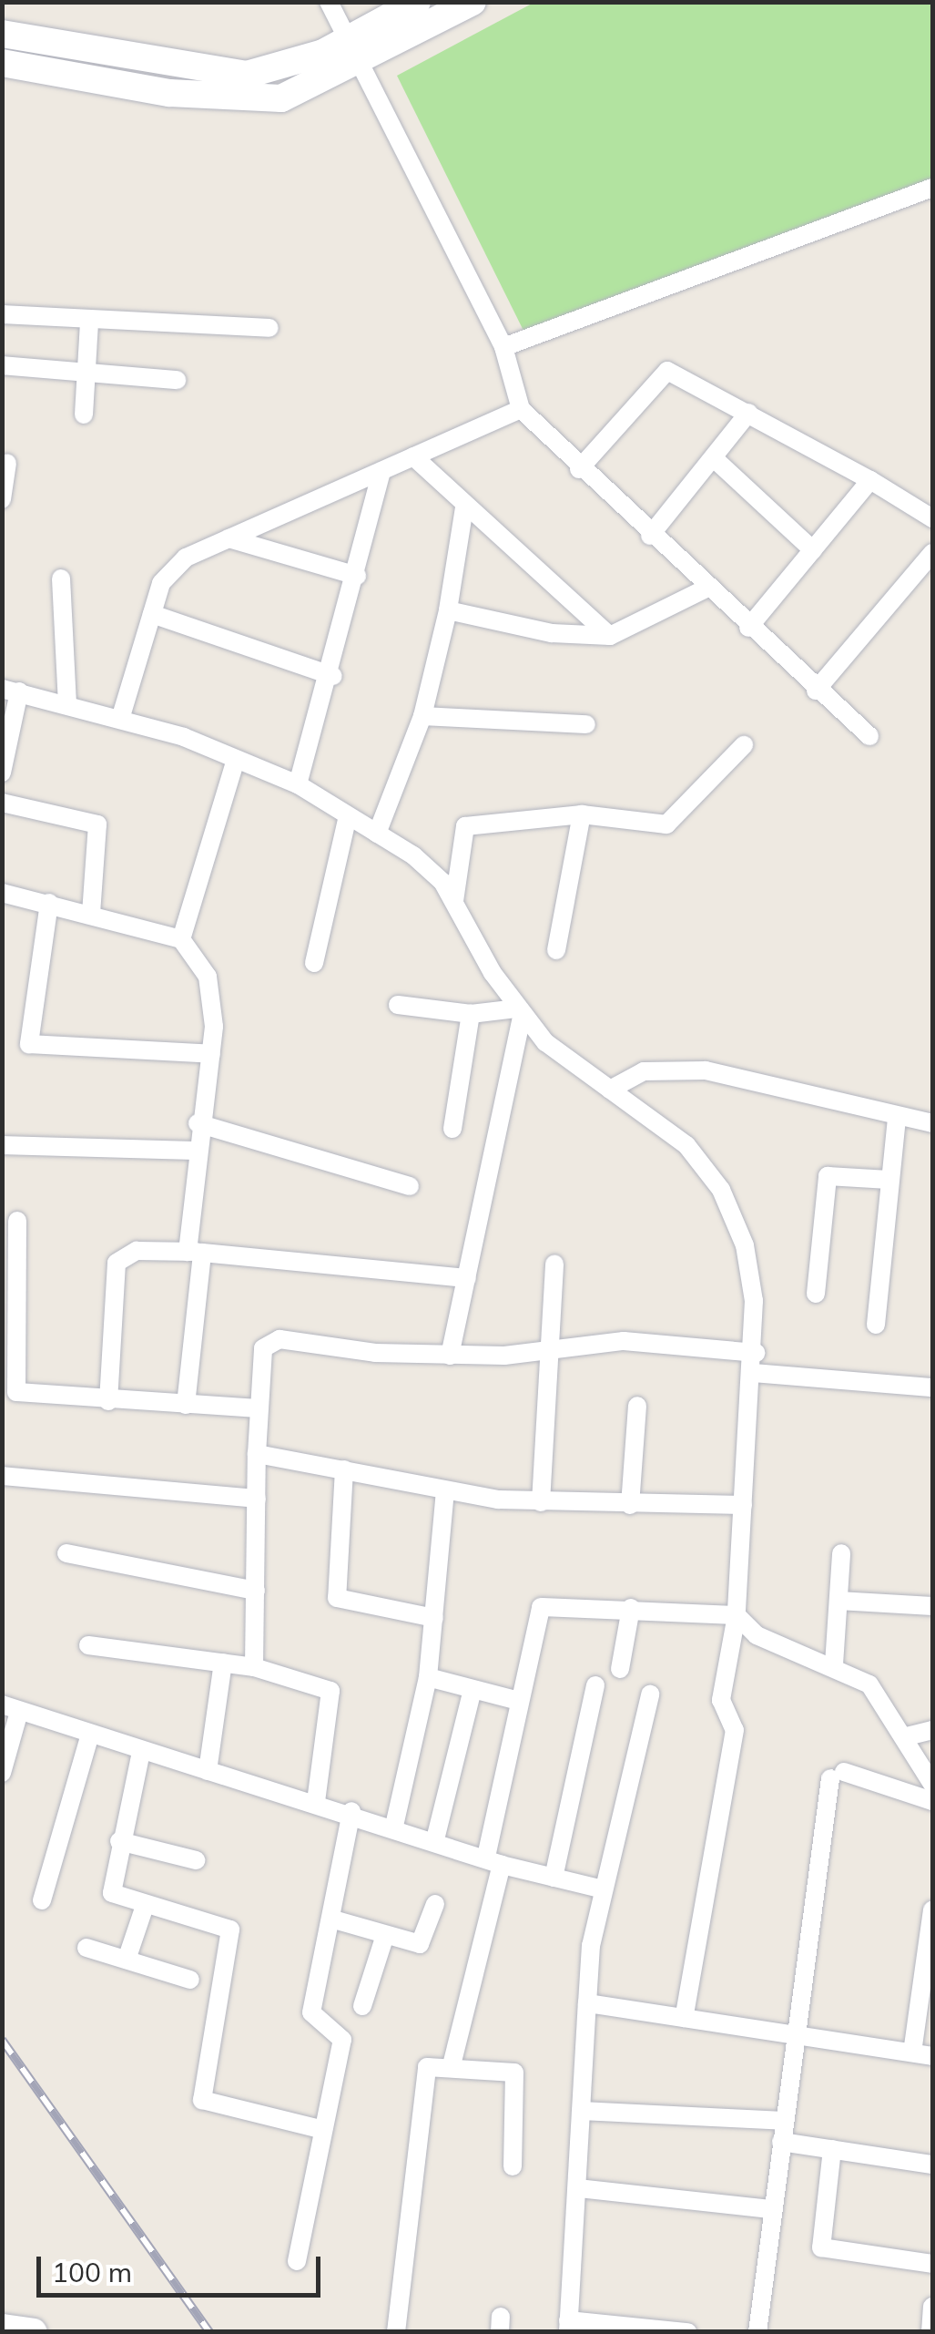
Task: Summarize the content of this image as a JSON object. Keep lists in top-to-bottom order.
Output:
{
  "scale_bar": "100 m"
}
